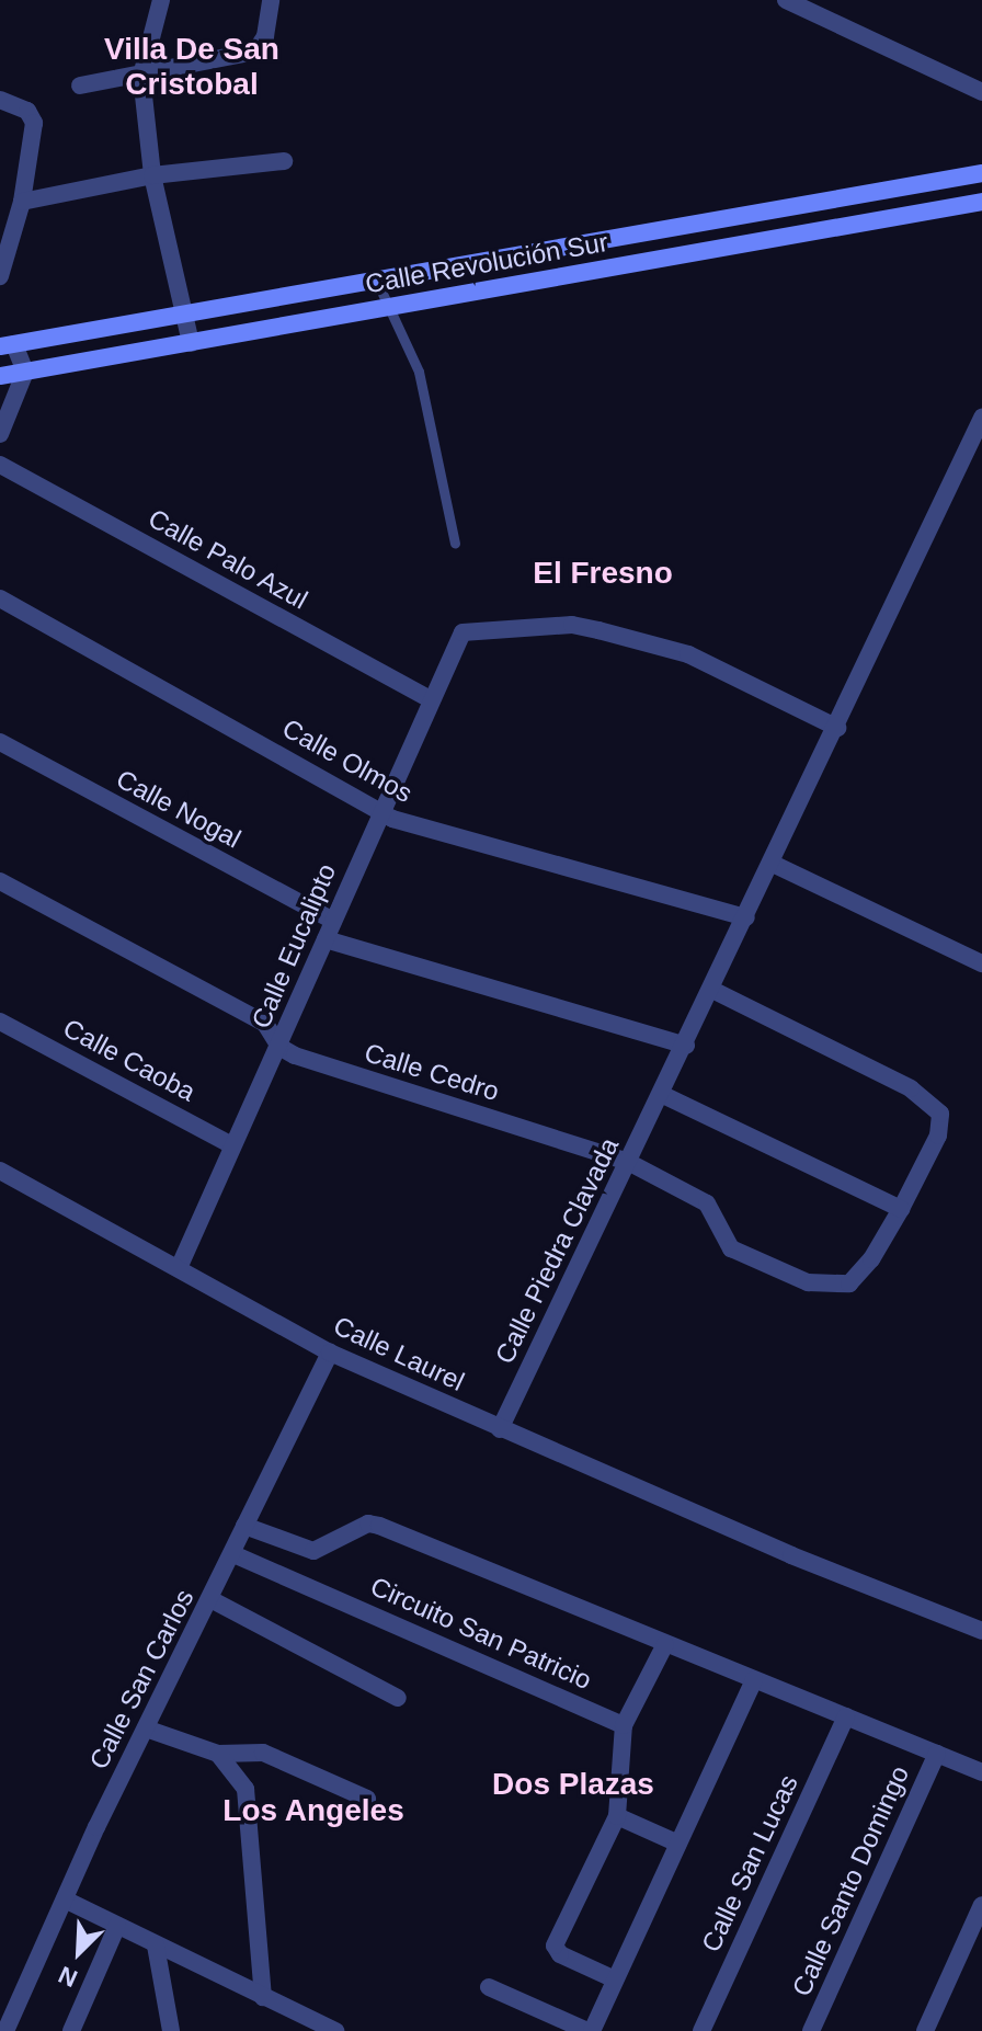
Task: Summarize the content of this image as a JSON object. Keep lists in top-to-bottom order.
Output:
{
  "streets": {
    "main road": ["Calle Revolución Sur"],
    "street": [
      "Calle Palo Azul",
      "Calle Olmos",
      "Calle Nogal",
      "Calle Eucalipto",
      "Calle Caoba",
      "Calle Cedro",
      "Calle Piedra Clavada",
      "Calle Laurel",
      "Circuito San Patricio",
      "Calle San Carlos",
      "Calle San Lucas",
      "Calle Santo Domingo"
    ]
  },
  "crossings": [
    ["Calle Palo Azul", "Calle Eucalipto"],
    ["Calle Olmos", "Calle Eucalipto"],
    ["Calle Olmos", "Calle Piedra Clavada"],
    ["Calle Nogal", "Calle Eucalipto"],
    ["Calle Eucalipto", "Calle Caoba"],
    ["Calle Eucalipto", "Calle Cedro"],
    ["Calle Eucalipto", "Calle Piedra Clavada"],
    ["Calle Eucalipto", "Calle Laurel"],
    ["Calle Cedro", "Calle Piedra Clavada"],
    ["Calle Piedra Clavada", "Calle Laurel"],
    ["Calle Laurel", "Calle San Carlos"],
    ["Circuito San Patricio", "Calle San Carlos"]
  ],
  "districts": [
    "Villa De San Cristobal",
    "El Fresno",
    "Dos Plazas",
    "Los Angeles"
  ],
  "north": "bottom left"
}
